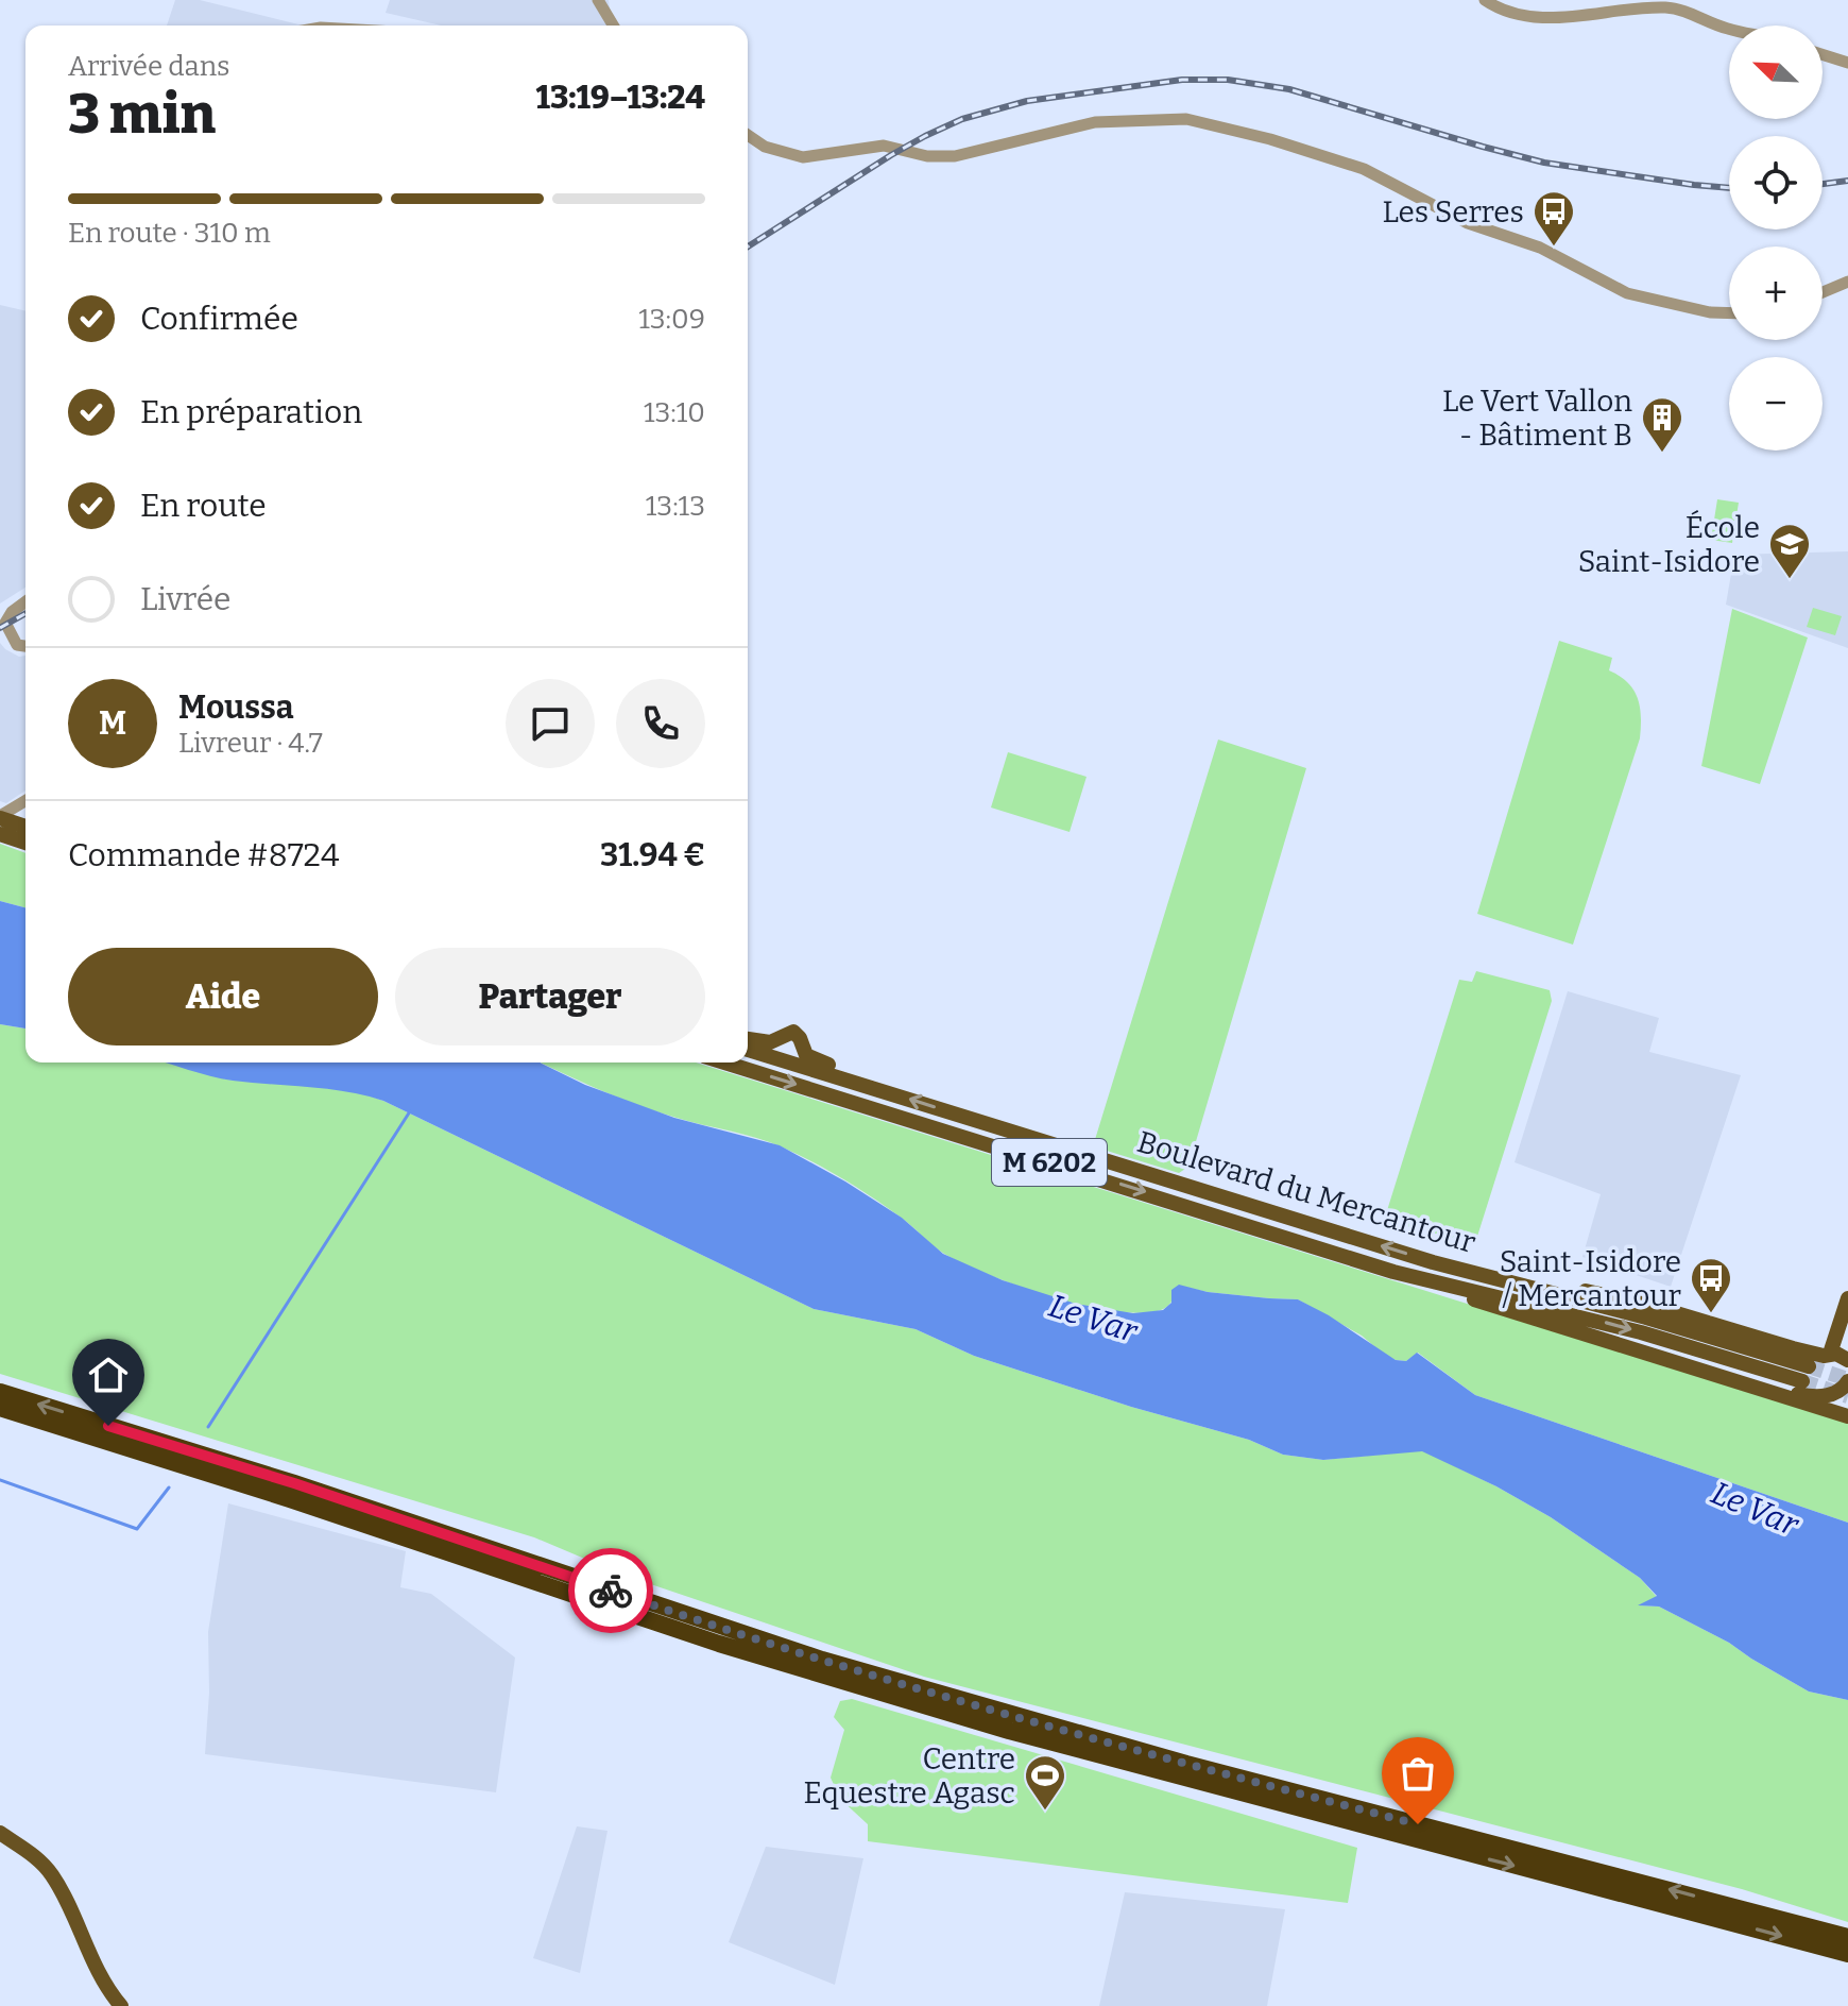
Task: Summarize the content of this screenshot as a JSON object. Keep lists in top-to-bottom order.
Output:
{
  "streets": {
    "main road": ["M 6202", "Boulevard du Mercantour"]
  },
  "water": ["Le Var"],
  "places": {
    "bus stop": ["Les Serres", "Saint-Isidore / Mercantour"],
    "building": ["Le Vert Vallon - Bâtiment B"],
    "school or university": ["École Saint-Isidore"],
    "sports": ["Centre Equestre Agasc"]
  },
  "north": "top left",
  "page": {
    "map_buttons": ["+", "−"],
    "heading": ["3 min", "Arrivée dans", "13:19–13:24"],
    "panel": [
      "Moussa",
      "Livreur · 4.7",
      "Commande #8724",
      "31.94 €"
    ],
    "bar": "En route · 310 m",
    "list": [
      ["Confirmée", "13:09"],
      ["En préparation", "13:10"],
      ["En route", "13:13"],
      "Livrée"
    ],
    "round": "M",
    "buttons": ["Aide", "Partager"]
  }
}
